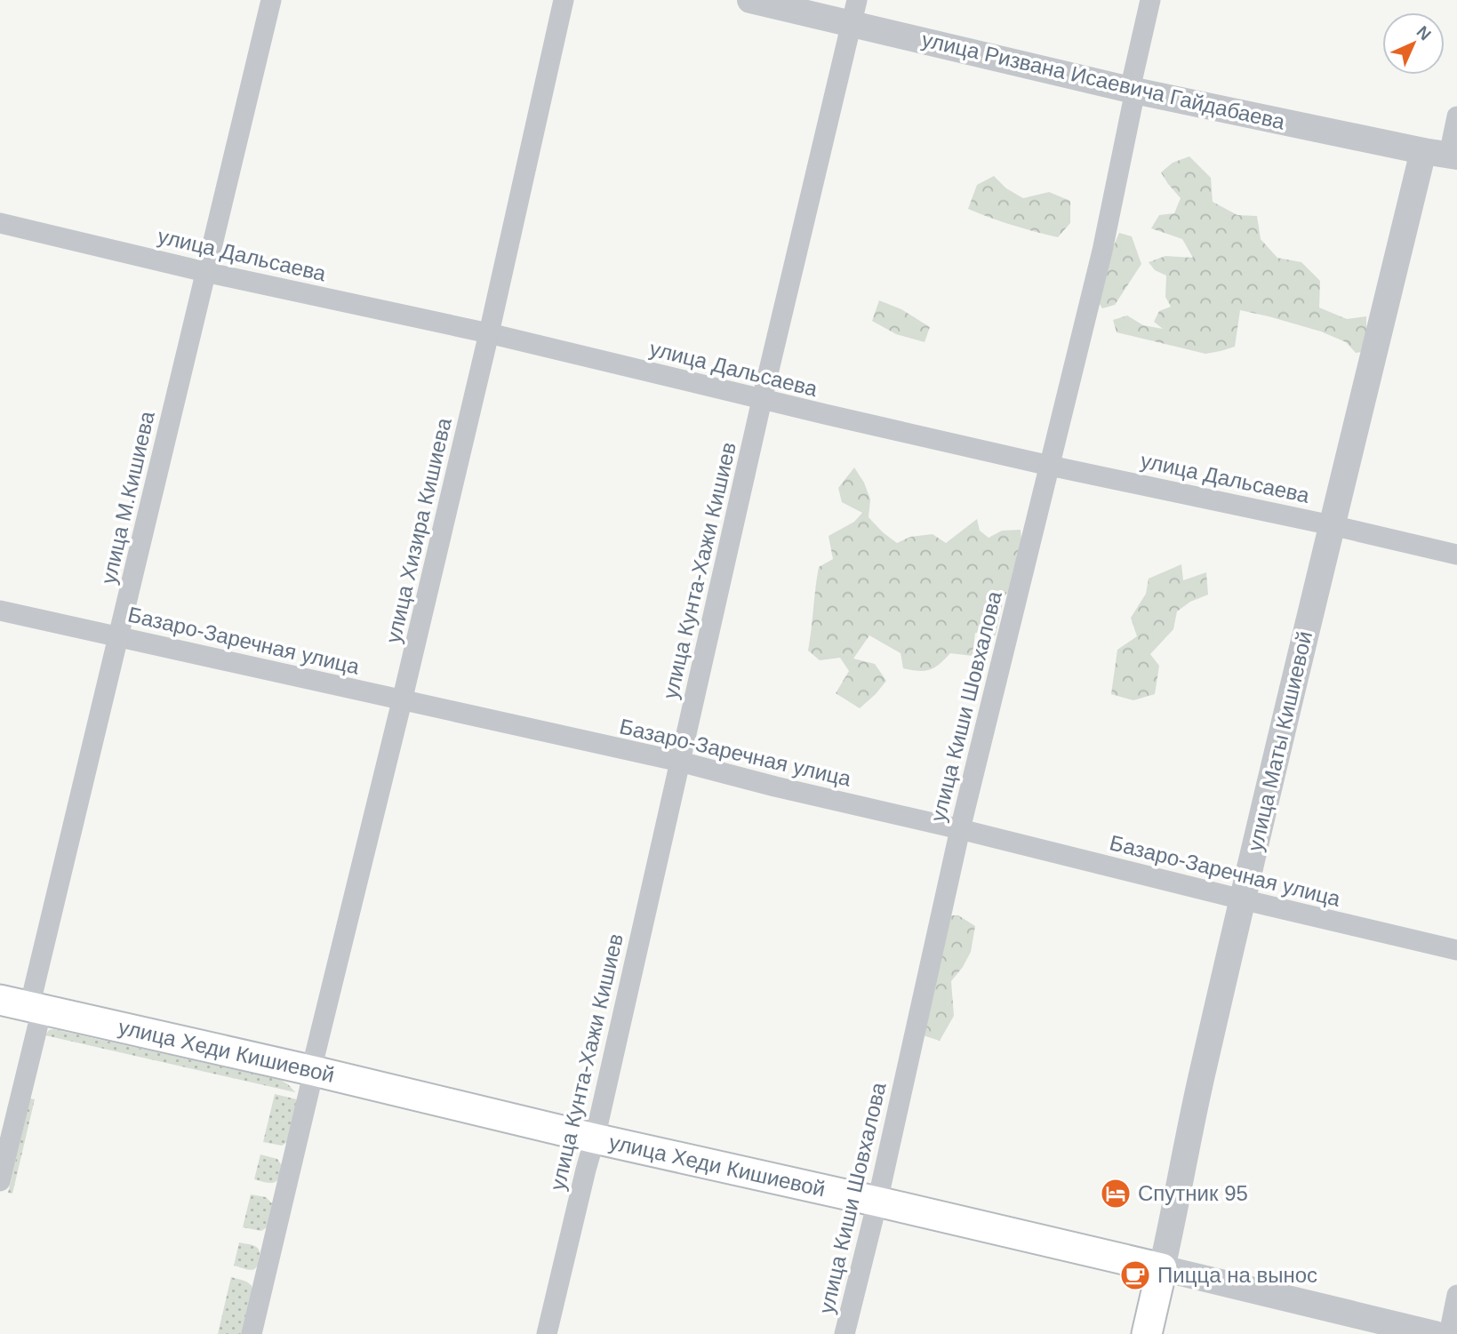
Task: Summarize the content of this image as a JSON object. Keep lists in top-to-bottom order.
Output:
{
  "streets": {
    "main road": ["улица Маты Кишиевой", "улица Хеди Кишиевой"],
    "street": [
      "улица Ризвана Исаевича Гайдабаева",
      "улица Дальсаева",
      "улица М.Кишиева",
      "улица Хизира Кишиева",
      "улица Кунта-Хажи Кишиев",
      "Базаро-Заречная улица",
      "улица Киши Шовхалова"
    ]
  },
  "crossings": [
    ["улица Ризвана Исаевича Гайдабаева", "улица Кунта-Хажи Кишиев"],
    ["улица Ризвана Исаевича Гайдабаева", "улица Киши Шовхалова"],
    ["улица Ризвана Исаевича Гайдабаева", "улица Маты Кишиевой"],
    ["улица Дальсаева", "улица М.Кишиева"],
    ["улица Дальсаева", "улица Хизира Кишиева"],
    ["улица Дальсаева", "улица Кунта-Хажи Кишиев"],
    ["улица Дальсаева", "улица Киши Шовхалова"],
    ["улица Дальсаева", "улица Маты Кишиевой"],
    ["улица М.Кишиева", "Базаро-Заречная улица"],
    ["улица М.Кишиева", "улица Хеди Кишиевой"],
    ["улица Хизира Кишиева", "Базаро-Заречная улица"],
    ["улица Хизира Кишиева", "улица Хеди Кишиевой"],
    ["улица Кунта-Хажи Кишиев", "Базаро-Заречная улица"],
    ["улица Кунта-Хажи Кишиев", "улица Хеди Кишиевой"],
    ["Базаро-Заречная улица", "улица Киши Шовхалова"],
    ["Базаро-Заречная улица", "улица Маты Кишиевой"],
    ["улица Киши Шовхалова", "улица Хеди Кишиевой"],
    ["улица Маты Кишиевой", "улица Хеди Кишиевой"]
  ],
  "places": {
    "hotel": ["Спутник 95"],
    "cafe": ["Пицца на вынос"]
  },
  "north": "top right"
}
